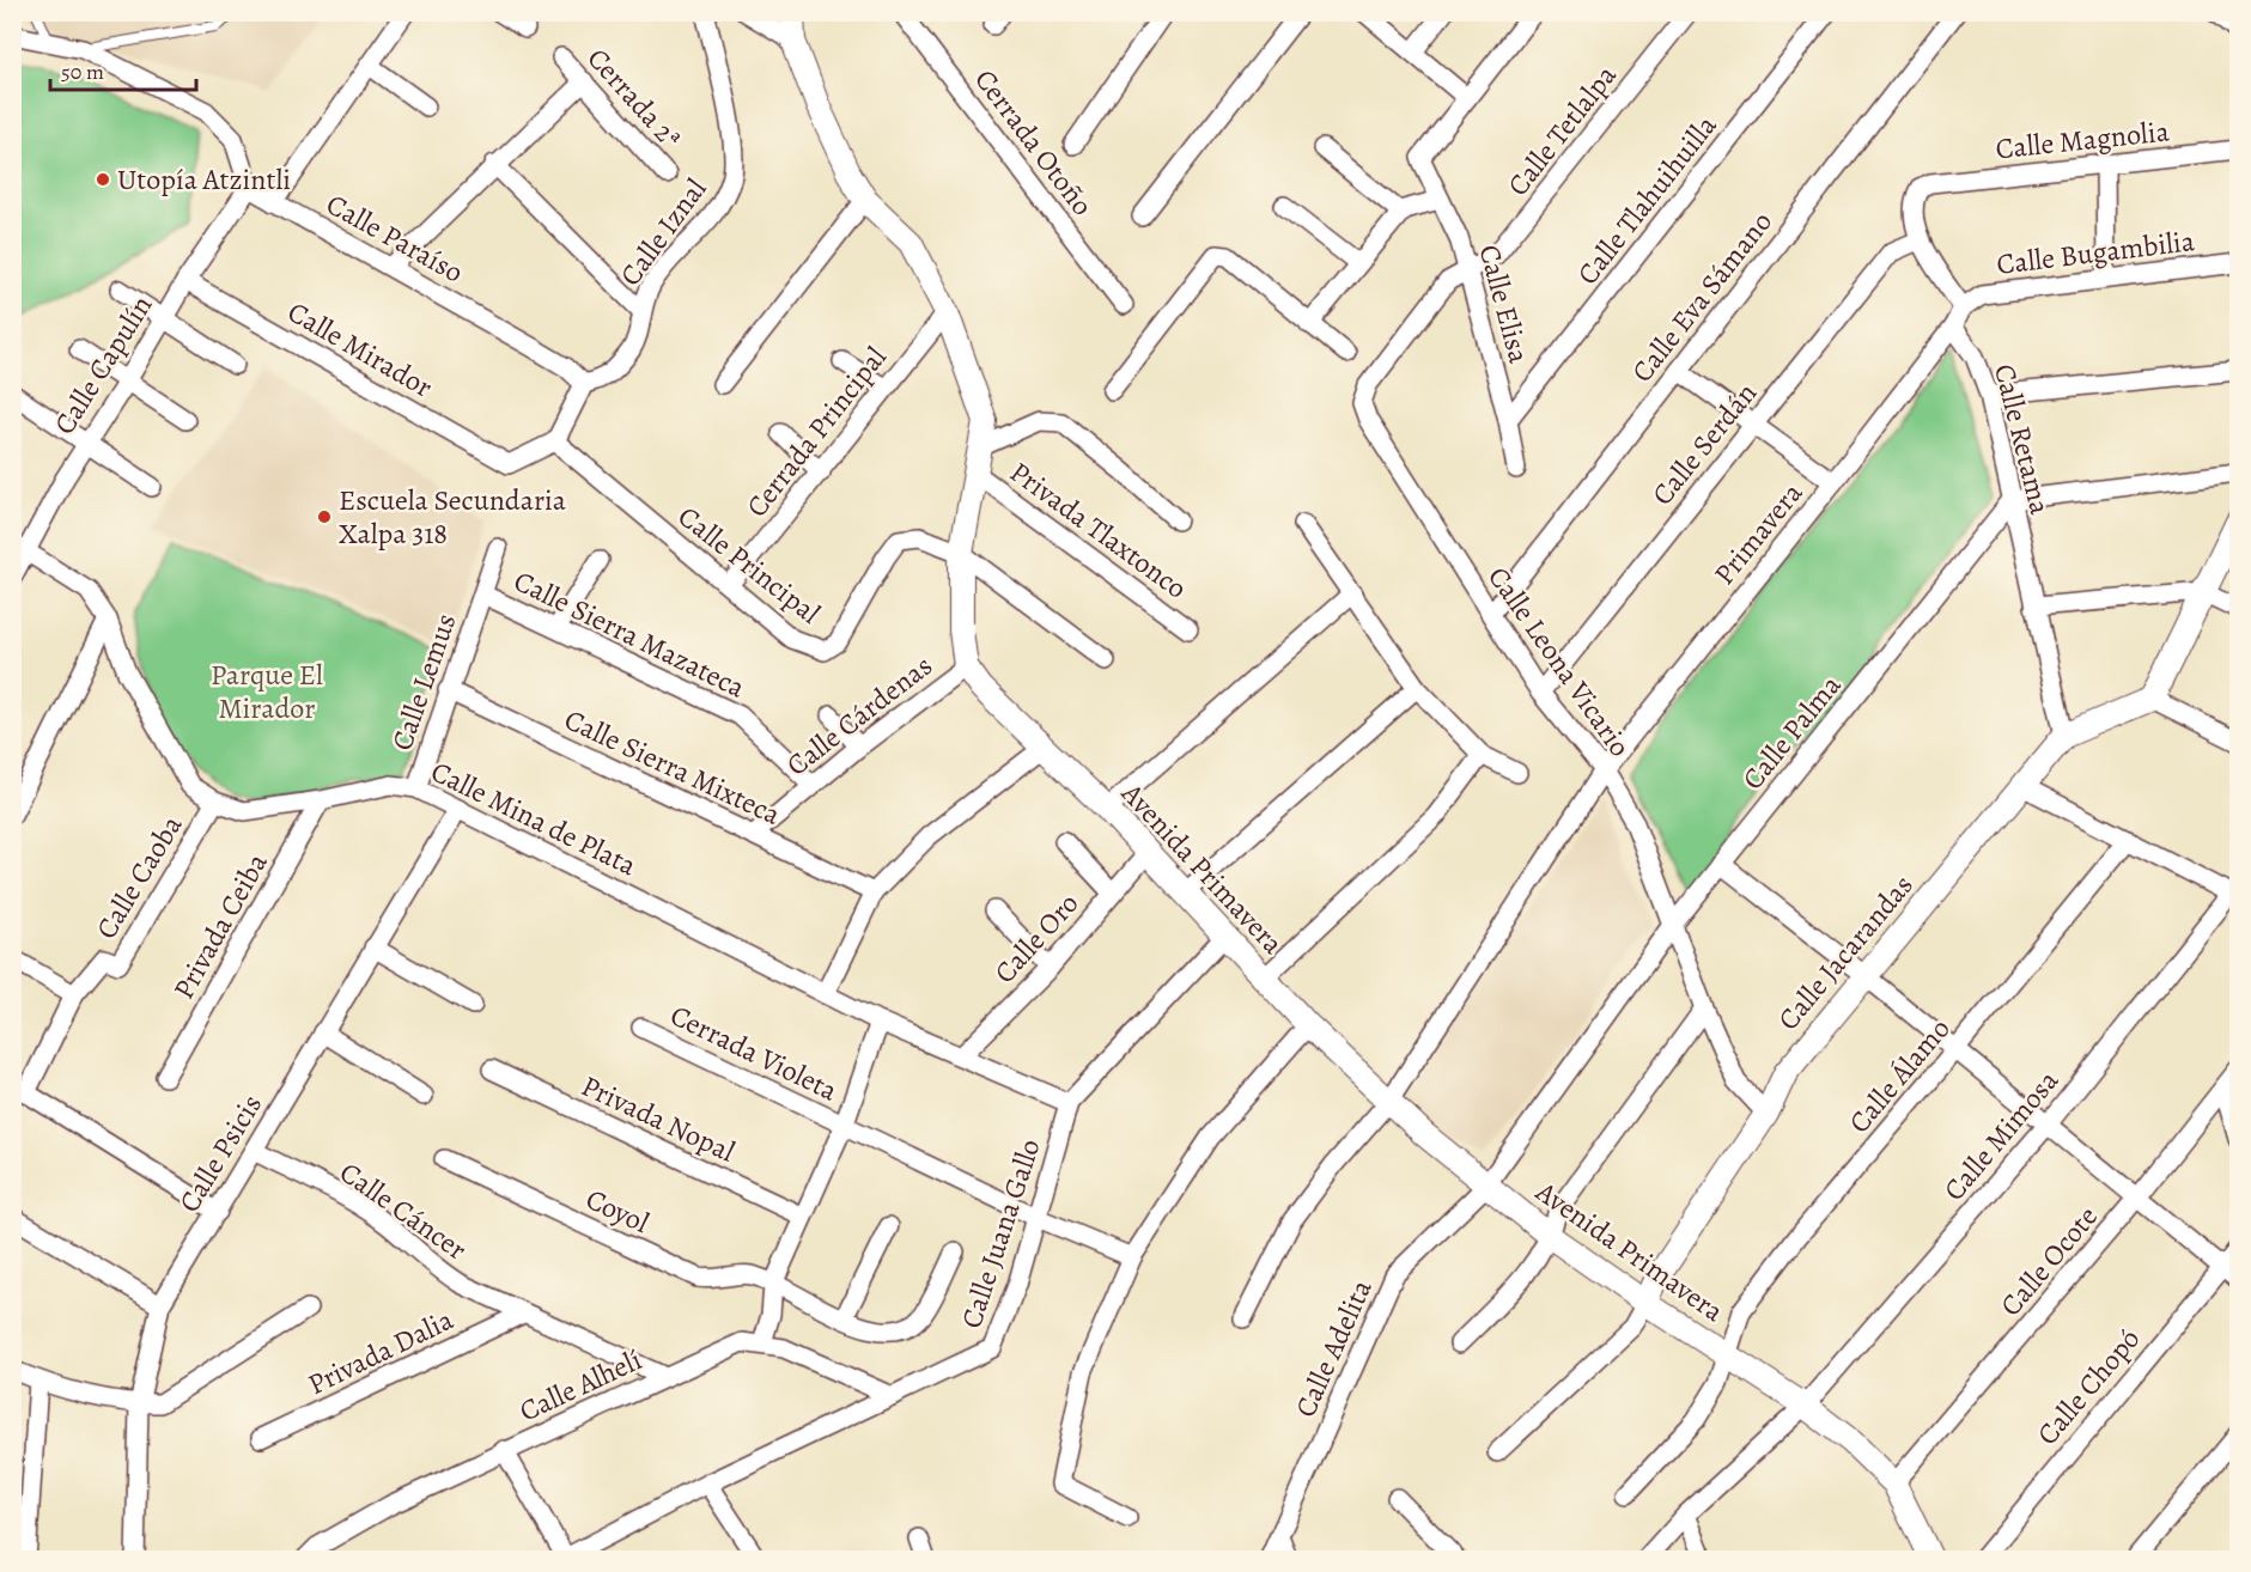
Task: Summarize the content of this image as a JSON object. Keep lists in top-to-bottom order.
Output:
{
  "streets": {
    "street": [
      "Cerrada 2ª",
      "Calle Tetlalpa",
      "Calle Magnolia",
      "Cerrada Otoño",
      "Calle Tlahuihuilla",
      "Calle Iznal",
      "Calle Paraíso",
      "Calle Bugambilia",
      "Calle Eva Sámano",
      "Calle Elisa",
      "Calle Mirador",
      "Calle Capulín",
      "Cerrada Principal",
      "Calle Retama",
      "Calle Serdán",
      "Privada Tlaxtonco",
      "Primavera",
      "Calle Principal",
      "Calle Sierra Mazateca",
      "Calle Leona Vicario",
      "Calle Lemus",
      "Calle Cárdenas",
      "Calle Palma",
      "Calle Sierra Mixteca",
      "Calle Mina de Plata",
      "Avenida Primavera",
      "Calle Caoba",
      "Privada Ceiba",
      "Calle Oro",
      "Calle Jacarandas",
      "Cerrada Violeta",
      "Calle Álamo",
      "Privada Nopal",
      "Calle Mimosa",
      "Calle Psicis",
      "Calle Cáncer",
      "Coyol",
      "Calle Juana Gallo",
      "Calle Ocote",
      "Calle Adelita",
      "Privada Dalia",
      "Calle Alhelí",
      "Calle Chopó"
    ]
  },
  "crossings": [
    ["Calle Tetlalpa", "Calle Elisa"],
    ["Calle Tetlalpa", "Calle Leona Vicario"],
    ["Calle Magnolia", "Calle Serdán"],
    ["Calle Tlahuihuilla", "Calle Elisa"],
    ["Calle Iznal", "Calle Paraíso"],
    ["Calle Paraíso", "Calle Capulín"],
    ["Calle Eva Sámano", "Calle Leona Vicario"],
    ["Calle Elisa", "Calle Leona Vicario"],
    ["Calle Mirador", "Calle Capulín"],
    ["Calle Mirador", "Calle Principal"],
    ["Calle Capulín", "Calle Mina de Plata"],
    ["Cerrada Principal", "Calle Principal"],
    ["Calle Retama", "Primavera"],
    ["Calle Retama", "Calle Palma"],
    ["Calle Retama", "Calle Jacarandas"],
    ["Calle Serdán", "Calle Leona Vicario"],
    ["Primavera", "Calle Leona Vicario"],
    ["Primavera", "Avenida Primavera"],
    ["Calle Sierra Mazateca", "Calle Lemus"],
    ["Calle Sierra Mazateca", "Calle Cárdenas"],
    ["Calle Leona Vicario", "Calle Palma"],
    ["Calle Leona Vicario", "Calle Jacarandas"],
    ["Calle Lemus", "Calle Sierra Mixteca"],
    ["Calle Lemus", "Calle Mina de Plata"],
    ["Calle Cárdenas", "Calle Sierra Mixteca"],
    ["Calle Cárdenas", "Avenida Primavera"],
    ["Calle Palma", "Avenida Primavera"],
    ["Calle Palma", "Calle Adelita"],
    ["Calle Mina de Plata", "Calle Caoba"],
    ["Calle Mina de Plata", "Privada Ceiba"],
    ["Calle Mina de Plata", "Calle Oro"],
    ["Calle Mina de Plata", "Calle Psicis"],
    ["Calle Mina de Plata", "Calle Juana Gallo"],
    ["Avenida Primavera", "Calle Oro"],
    ["Avenida Primavera", "Calle Jacarandas"],
    ["Avenida Primavera", "Calle Álamo"],
    ["Avenida Primavera", "Calle Mimosa"],
    ["Avenida Primavera", "Calle Juana Gallo"],
    ["Avenida Primavera", "Calle Ocote"],
    ["Avenida Primavera", "Calle Adelita"],
    ["Cerrada Violeta", "Calle Juana Gallo"],
    ["Calle Psicis", "Calle Cáncer"],
    ["Calle Cáncer", "Privada Dalia"],
    ["Calle Cáncer", "Calle Alhelí"],
    ["Calle Juana Gallo", "Calle Alhelí"]
  ],
  "parks": ["Parque El Mirador"],
  "places": ["Utopía Atzintli", "Escuela Secundaria Xalpa 318"],
  "scale_bar": "50 m"
}
